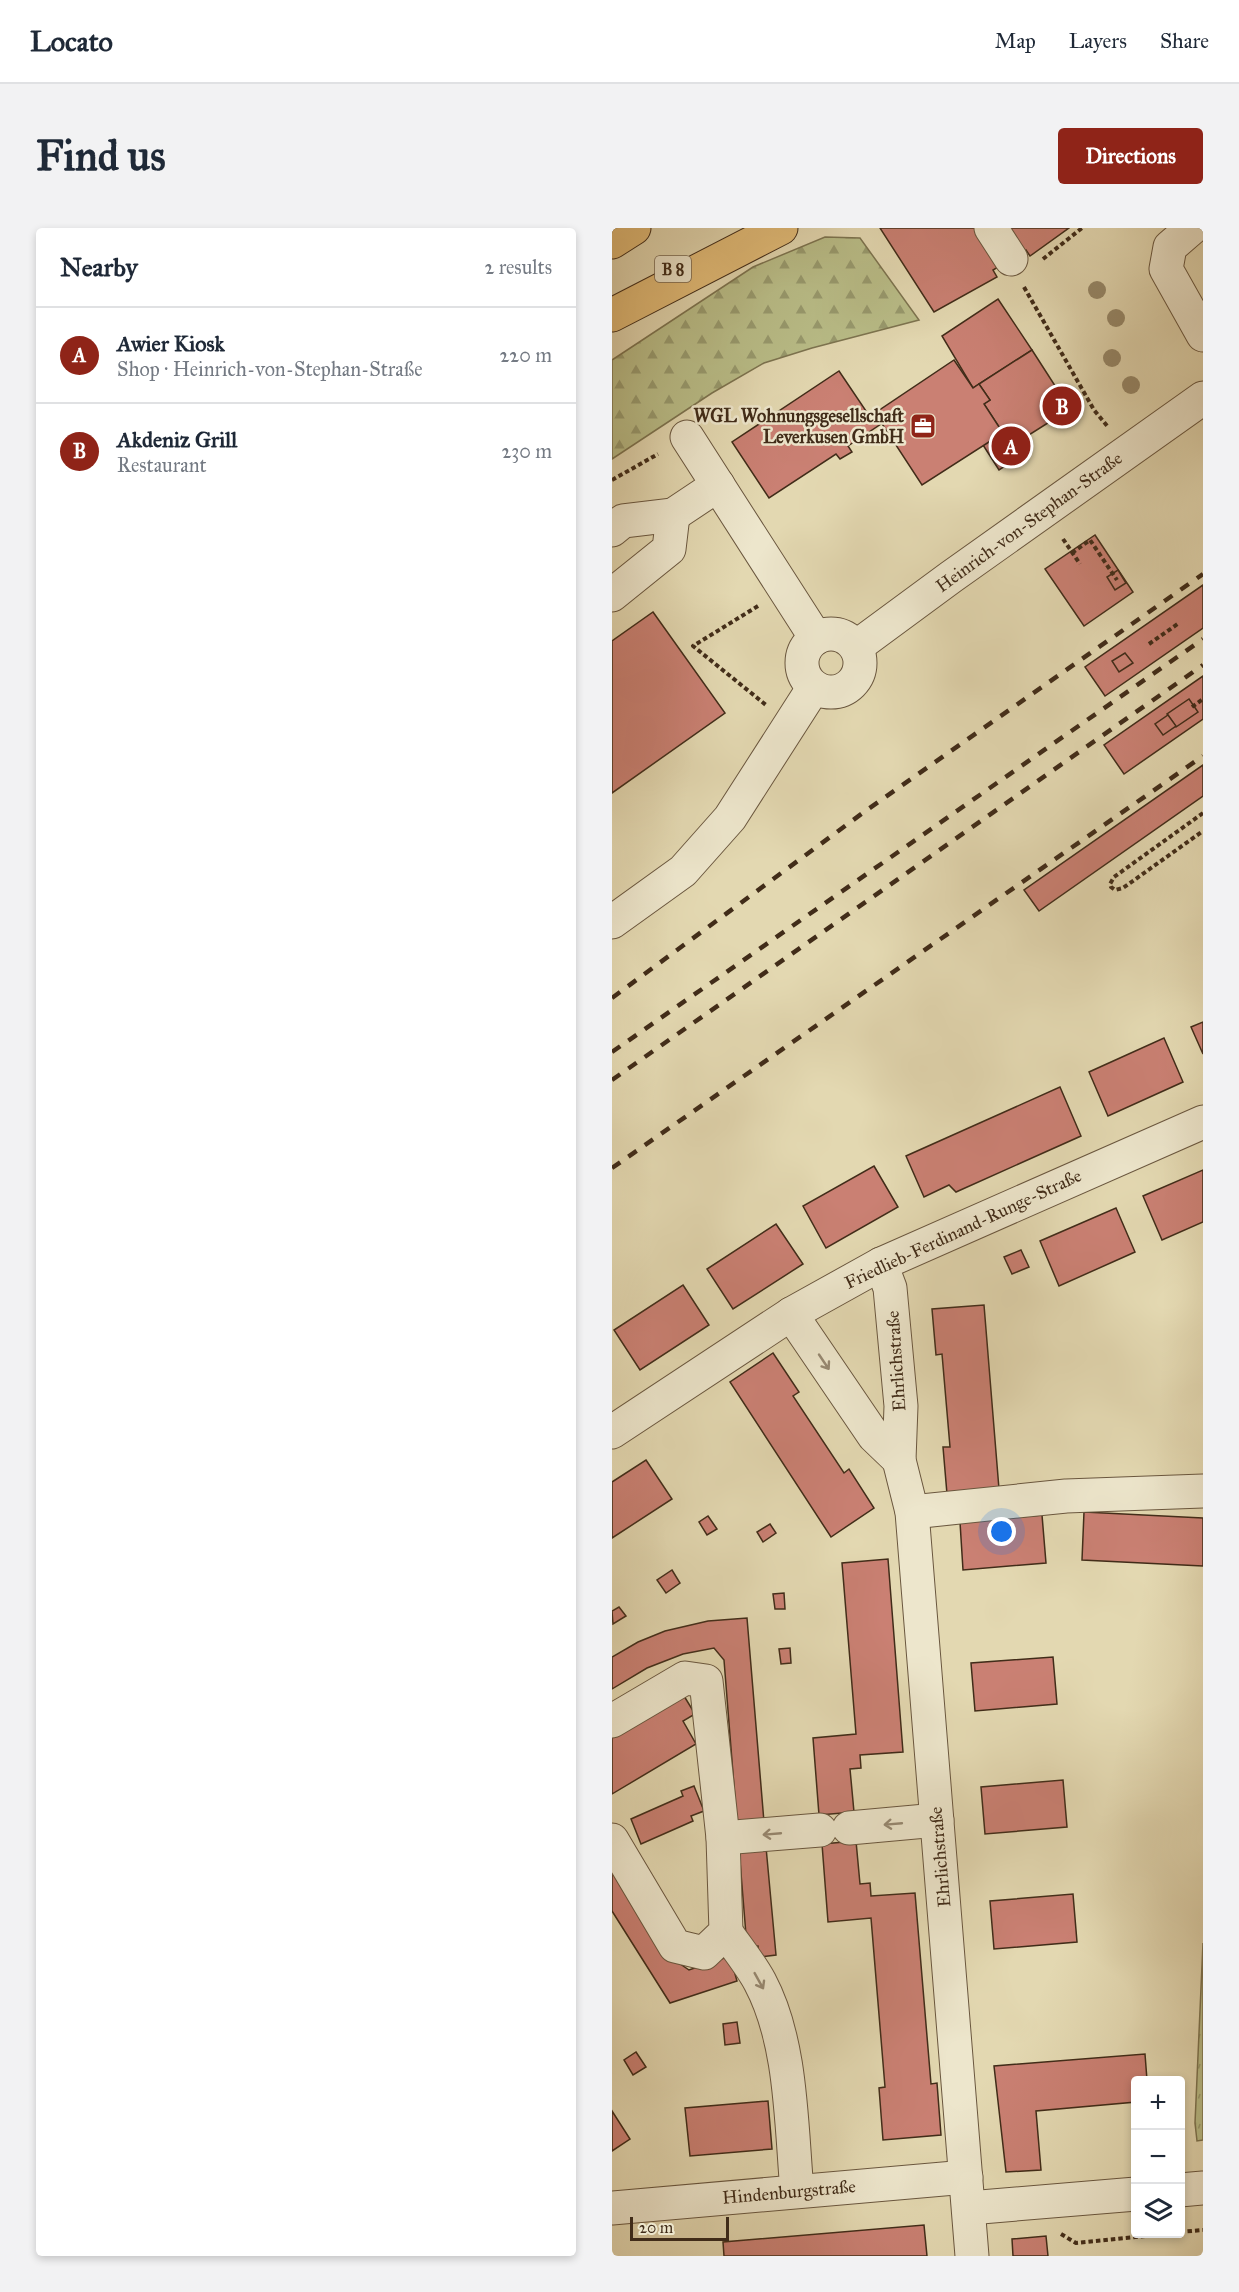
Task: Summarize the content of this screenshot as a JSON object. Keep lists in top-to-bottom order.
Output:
{
  "streets": {
    "highway": ["B 8"],
    "street": [
      "Heinrich-von-Stephan-Straße",
      "Friedlieb-Ferdinand-Runge-Straße",
      "Ehrlichstraße",
      "Hindenburgstraße"
    ]
  },
  "crossings": [
    ["Friedlieb-Ferdinand-Runge-Straße", "Ehrlichstraße"],
    ["Ehrlichstraße", "Hindenburgstraße"]
  ],
  "places": {
    "office": ["WGL Wohnungsgesellschaft Leverkusen GmbH"]
  },
  "scale_bar": "20 m",
  "page": {
    "header": "Locato",
    "nav": ["Map", "Layers", "Share"],
    "buttons": "Directions",
    "title": "Find us",
    "heading": ["Nearby", "2 results"],
    "list": [
      {
        "mark": "A",
        "name": "Awier Kiosk",
        "note": "Shop · Heinrich-von-Stephan-Straße",
        "value": "220 m"
      },
      {
        "mark": "B",
        "name": "Akdeniz Grill",
        "note": "Restaurant",
        "value": "230 m"
      }
    ],
    "pins": ["B", "A"],
    "map_buttons": ["+", "−"],
    "scale": "20 m"
  }
}
